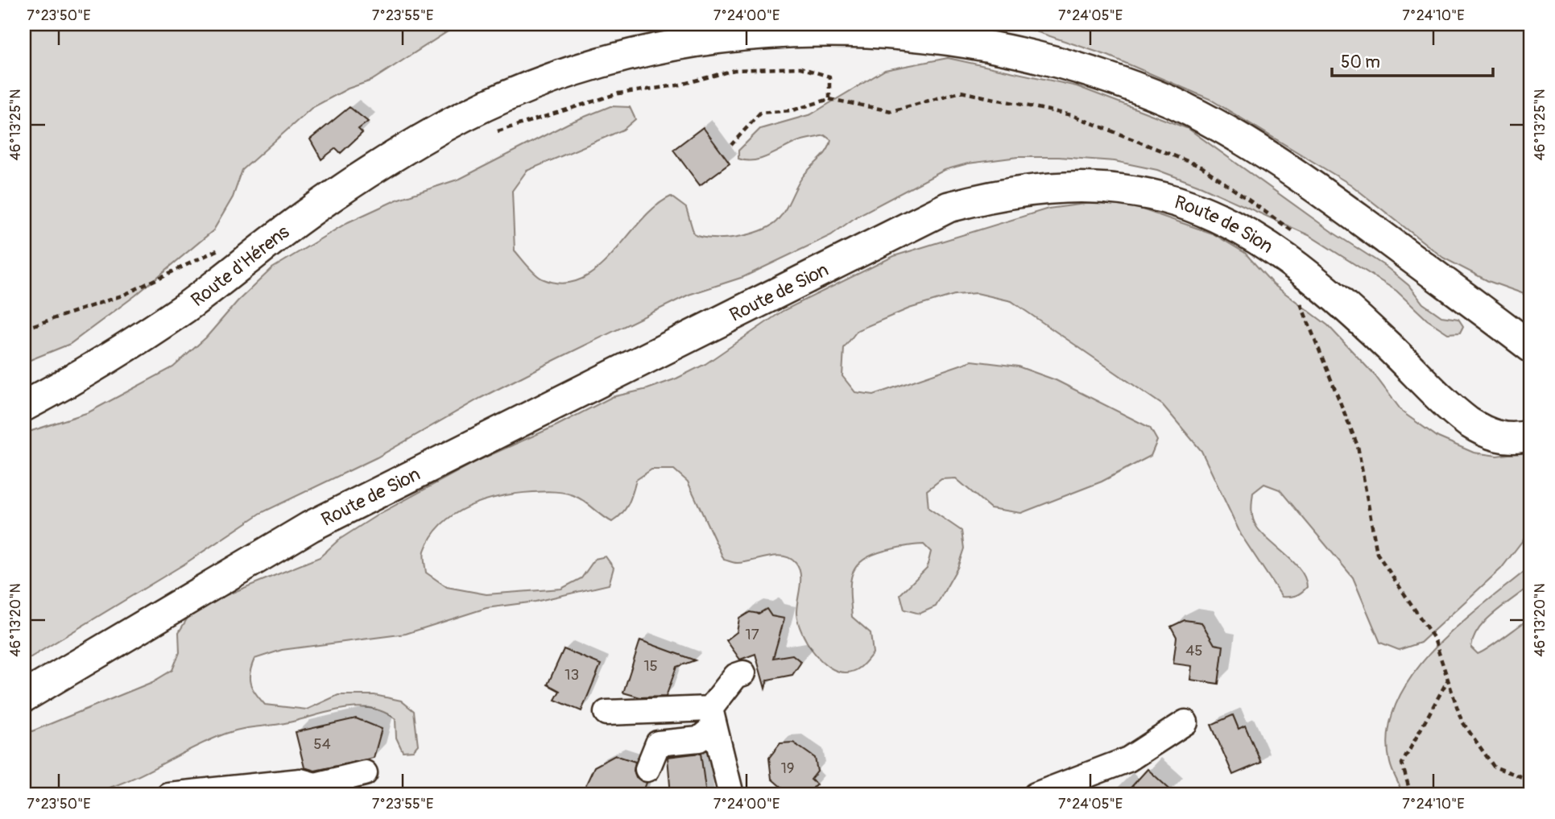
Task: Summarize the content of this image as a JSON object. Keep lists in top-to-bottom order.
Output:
{
  "streets": {
    "main road": ["Route de Sion", "Route d'Hérens"]
  },
  "house_numbers": [
    "17",
    "45",
    "15",
    "13",
    "54",
    "19"
  ],
  "scale_bar": "50 m",
  "coordinates": [
    "7°23'50\"E",
    "7°23'55\"E",
    "7°24'00\"E",
    "7°24'05\"E",
    "7°24'10\"E",
    "46°13'25\"N",
    "46°13'20\"N"
  ]
}
